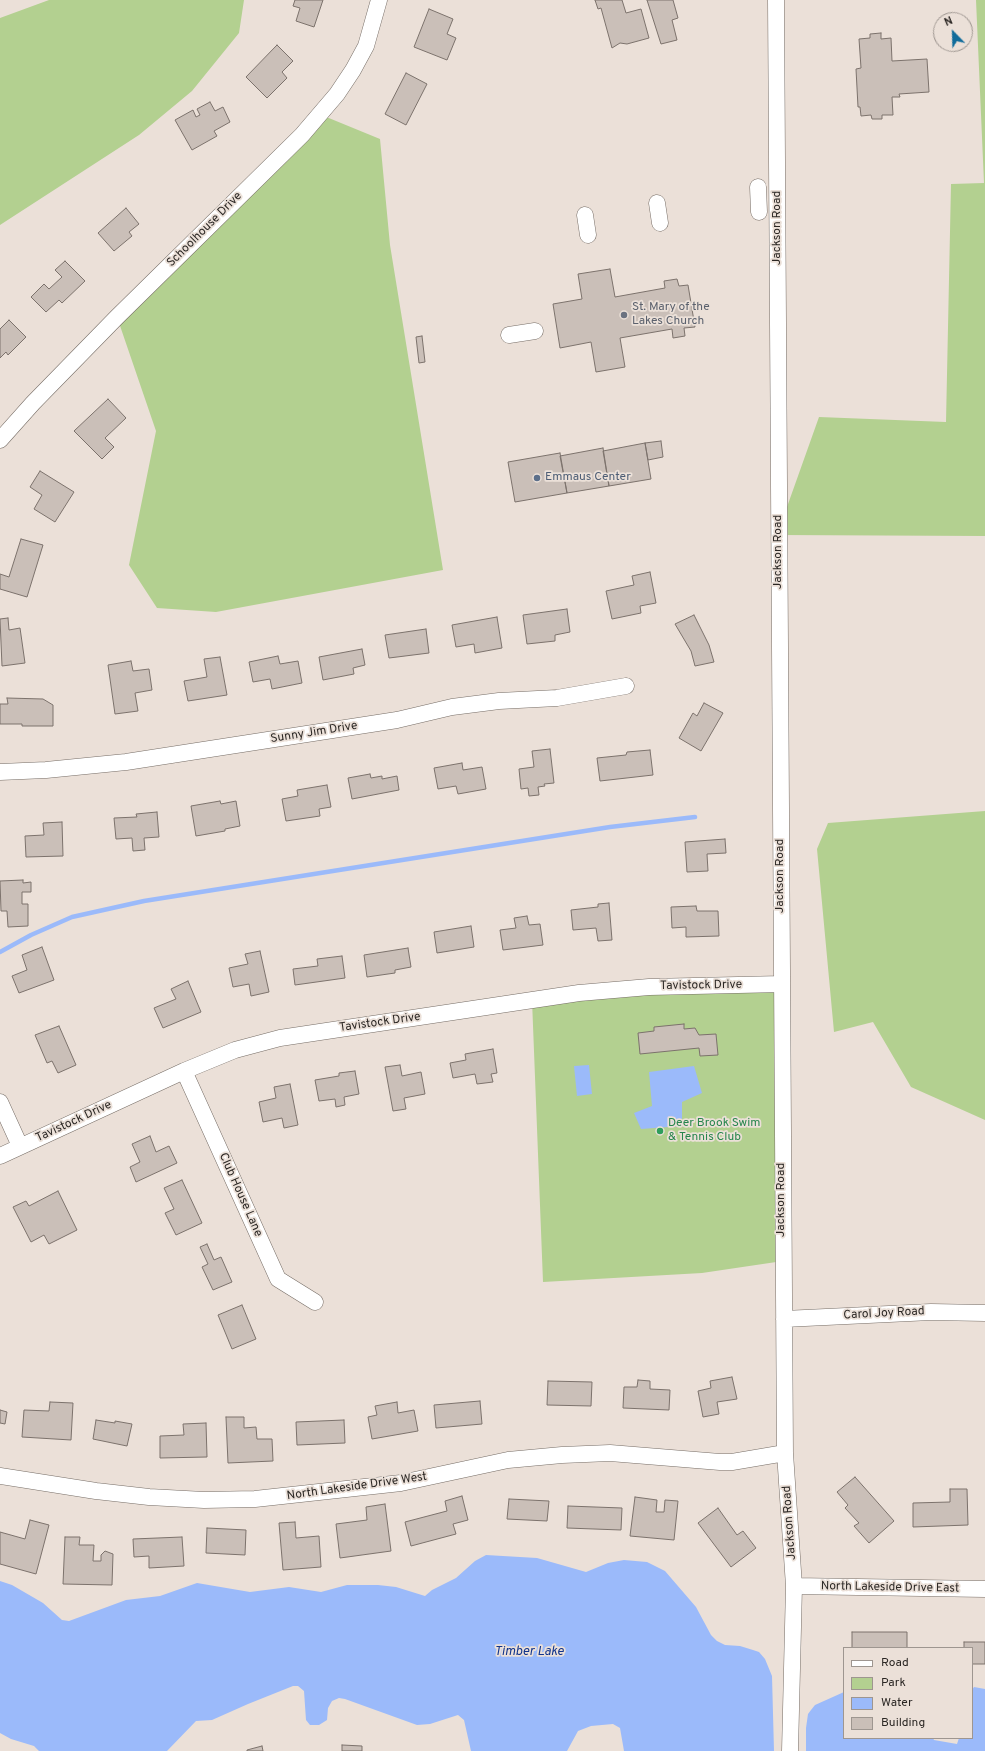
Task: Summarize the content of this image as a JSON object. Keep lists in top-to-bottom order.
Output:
{
  "streets": {
    "street": [
      "Jackson Road",
      "Schoolhouse Drive",
      "Sunny Jim Drive",
      "Tavistock Drive",
      "Club House Lane",
      "Carol Joy Road",
      "North Lakeside Drive West",
      "North Lakeside Drive East"
    ]
  },
  "crossings": [
    ["Jackson Road", "Tavistock Drive"],
    ["Jackson Road", "Carol Joy Road"],
    ["Jackson Road", "North Lakeside Drive West"],
    ["Jackson Road", "North Lakeside Drive East"],
    ["Tavistock Drive", "Club House Lane"]
  ],
  "water": ["Timber Lake"],
  "places": ["St. Mary of the Lakes Church", "Emmaus Center", "Deer Brook Swim & Tennis Club"],
  "legend": [
    "Road",
    "Park",
    "Water",
    "Building"
  ],
  "north": "top left"
}
